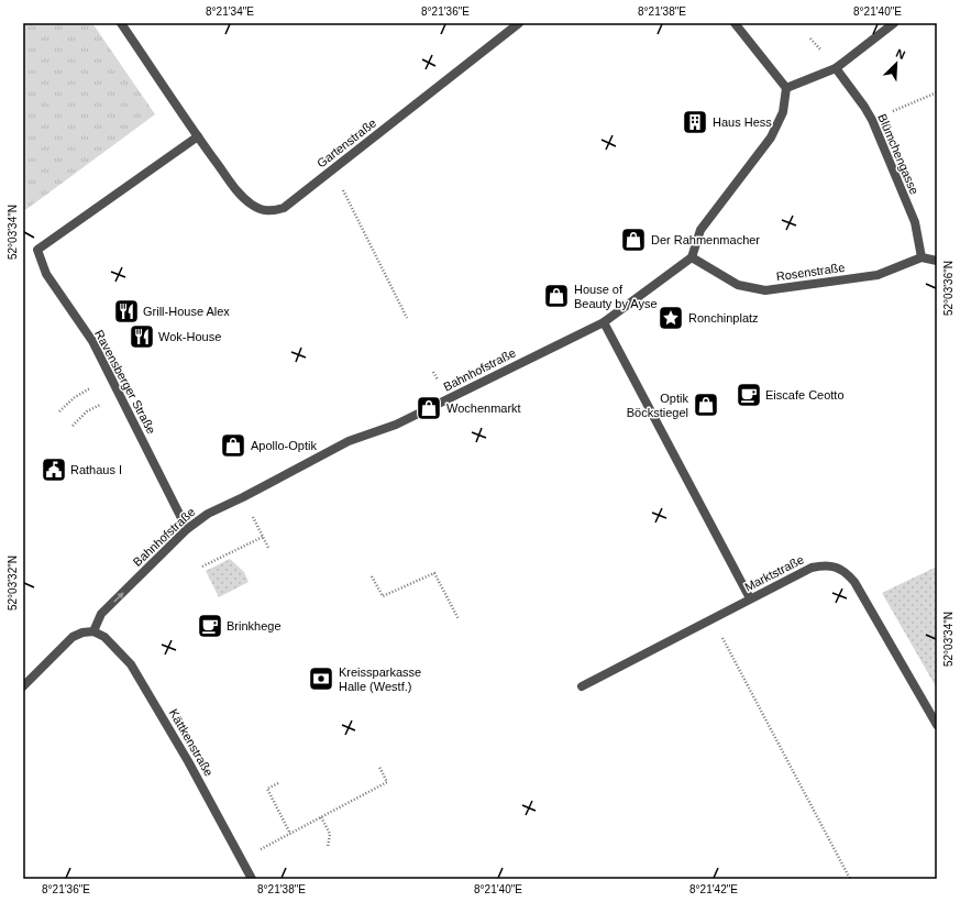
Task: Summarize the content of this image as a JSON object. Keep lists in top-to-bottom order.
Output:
{
  "streets": {
    "street": [
      "Gartenstraße",
      "Blümchengasse",
      "Rosenstraße",
      "Bahnhofstraße",
      "Ravensberger Straße",
      "Marktstraße",
      "Kättkenstraße"
    ]
  },
  "crossings": [
    ["Gartenstraße", "Ravensberger Straße"],
    ["Blümchengasse", "Rosenstraße"],
    ["Rosenstraße", "Bahnhofstraße"],
    ["Bahnhofstraße", "Ravensberger Straße"],
    ["Bahnhofstraße", "Kättkenstraße"]
  ],
  "places": {
    "building": ["Haus Hess"],
    "shop": [
      "Der Rahmenmacher",
      "House of Beauty by Ayse",
      "Optik Böckstiegel",
      "Wochenmarkt",
      "Apollo-Optik"
    ],
    "restaurant": ["Grill-House Alex", "Wok-House"],
    "place": ["Ronchinplatz"],
    "cafe": ["Eiscafe Ceotto", "Brinkhege"],
    "public building": ["Rathaus I"],
    "bank": ["Kreissparkasse Halle (Westf.)"]
  },
  "north": "top right",
  "coordinates": [
    "8°21'34\"E",
    "8°21'36\"E",
    "8°21'38\"E",
    "8°21'40\"E",
    "52°03'34\"N",
    "52°03'36\"N",
    "52°03'32\"N",
    "8°21'42\"E"
  ]
}
